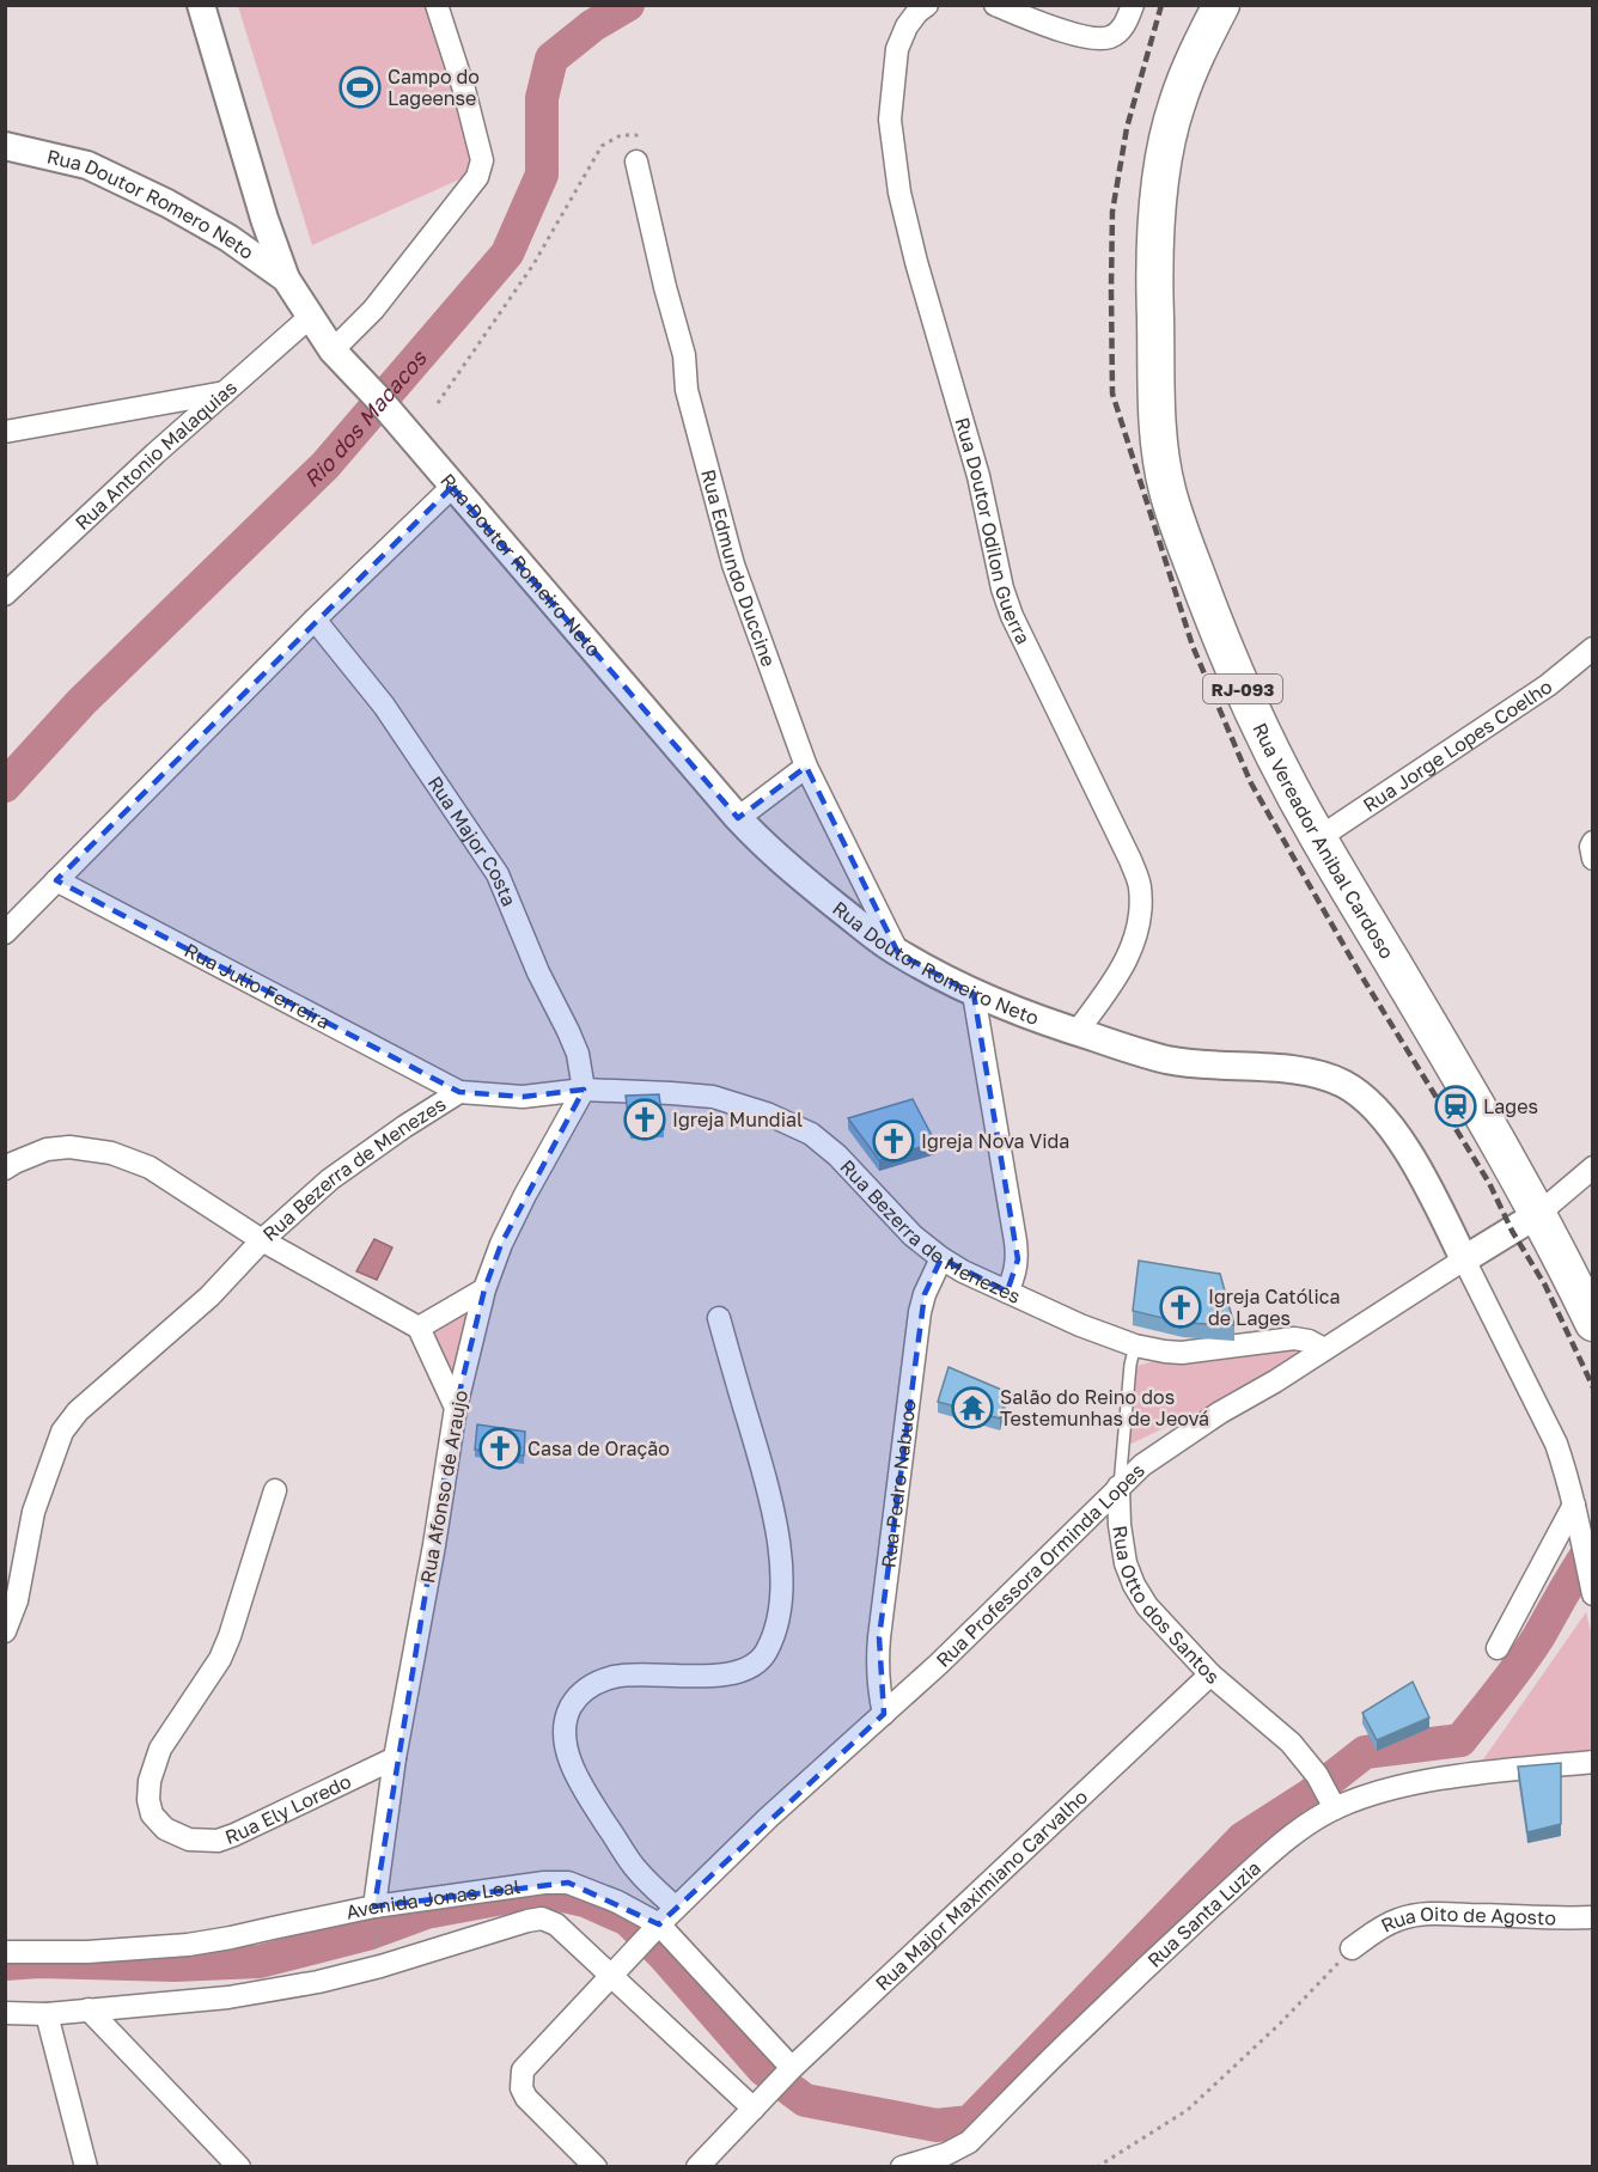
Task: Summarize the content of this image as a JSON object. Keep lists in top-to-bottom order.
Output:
{
  "streets": {
    "main road": ["RJ-093", "Rua Vereador Anibal Cardoso"],
    "street": [
      "Rua Doutor Romero Neto",
      "Rua Antonio Malaquias",
      "Rua Doutor Odilon Guerra",
      "Rua Doutor Romeiro Neto",
      "Rua Edmundo Duccine",
      "Rua Jorge Lopes Coelho",
      "Rua Major Costa",
      "Rua Julio Ferreira",
      "Rua Bezerra de Menezes",
      "Rua Pedro Nabuco",
      "Rua Afonso de Araujo",
      "Rua Professora Orminda Lopes",
      "Rua Otto dos Santos",
      "Rua Ely Loredo",
      "Rua Major Maximiano Carvalho",
      "Avenida Jonas Leal",
      "Rua Santa Luzia",
      "Rua Oito de Agosto"
    ]
  },
  "crossings": [
    ["Rua Doutor Romero Neto", "Rua Doutor Romeiro Neto"],
    ["Rua Antonio Malaquias", "Rua Doutor Romeiro Neto"],
    ["Rua Doutor Odilon Guerra", "Rua Doutor Romeiro Neto"],
    ["Rua Doutor Romeiro Neto", "Rua Edmundo Duccine"],
    ["Rua Doutor Romeiro Neto", "Rua Professora Orminda Lopes"],
    ["RJ-093", "Rua Vereador Anibal Cardoso"],
    ["Rua Jorge Lopes Coelho", "Rua Vereador Anibal Cardoso"],
    ["Rua Major Costa", "Rua Bezerra de Menezes"],
    ["Rua Major Costa", "Rua Afonso de Araujo"],
    ["Rua Julio Ferreira", "Rua Bezerra de Menezes"],
    ["Rua Bezerra de Menezes", "Rua Pedro Nabuco"],
    ["Rua Bezerra de Menezes", "Rua Afonso de Araujo"],
    ["Rua Bezerra de Menezes", "Rua Professora Orminda Lopes"],
    ["Rua Bezerra de Menezes", "Rua Otto dos Santos"],
    ["Rua Pedro Nabuco", "Rua Professora Orminda Lopes"],
    ["Rua Afonso de Araujo", "Rua Ely Loredo"],
    ["Rua Afonso de Araujo", "Avenida Jonas Leal"],
    ["Rua Professora Orminda Lopes", "Rua Otto dos Santos"],
    ["Rua Professora Orminda Lopes", "Avenida Jonas Leal"],
    ["Rua Otto dos Santos", "Rua Major Maximiano Carvalho"],
    ["Rua Otto dos Santos", "Rua Santa Luzia"],
    ["Rua Major Maximiano Carvalho", "Avenida Jonas Leal"]
  ],
  "water": ["Rio dos Macacos"],
  "places": {
    "sports": ["Campo do Lageense"],
    "station": ["Lages"],
    "church": [
      "Igreja Mundial",
      "Igreja Nova Vida",
      "Igreja Católica de Lages",
      "Casa de Oração"
    ],
    "temple": ["Salão do Reino dos Testemunhas de Jeová"]
  }
}
